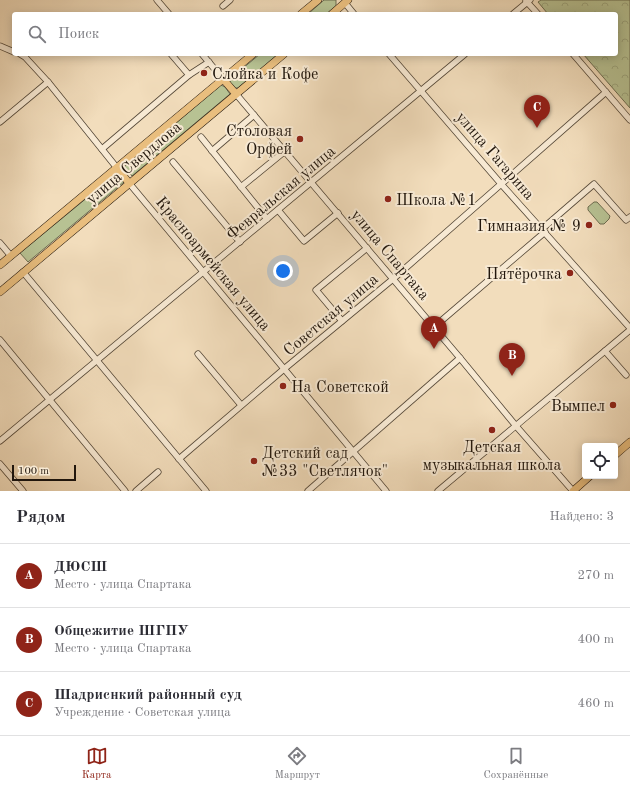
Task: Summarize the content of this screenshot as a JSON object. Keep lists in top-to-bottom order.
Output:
{
  "streets": {
    "main road": ["улица Свердлова", "улица Спартака", "Красноармейская улица"],
    "street": ["улица Гагарина", "Февральская улица", "Советская улица"]
  },
  "crossings": [
    ["улица Гагарина", "Февральская улица"],
    ["улица Гагарина", "Советская улица"],
    ["улица Свердлова", "улица Спартака"],
    ["улица Свердлова", "Красноармейская улица"],
    ["Февральская улица", "улица Спартака"],
    ["Февральская улица", "Красноармейская улица"],
    ["улица Спартака", "Советская улица"],
    ["Красноармейская улица", "Советская улица"]
  ],
  "places": [
    "Слойка и Кофе",
    "Столовая Орфей",
    "Школа №1",
    "Гимназия № 9",
    "Пятёрочка",
    "На Советской",
    "Вымпел",
    "Детская музыкальная школа",
    "Детский сад №33 \"Светлячок\""
  ],
  "scale_bar": "100 m",
  "page": {
    "search": "Поиск",
    "pins": ["C", "A", "B"],
    "scale": "100 m",
    "heading": ["Рядом", "Найдено: 3"],
    "list": [
      {
        "mark": "A",
        "name": "ДЮСШ",
        "note": "Место · улица Спартака",
        "value": "270 m"
      },
      {
        "mark": "B",
        "name": "Общежитие ШГПУ",
        "note": "Место · улица Спартака",
        "value": "400 m"
      },
      {
        "mark": "C",
        "name": "Шадриснкий районный суд",
        "note": "Учреждение · Советская улица",
        "value": "460 m"
      }
    ],
    "nav": ["Карта", "Маршрут", "Сохранённые"]
  }
}
